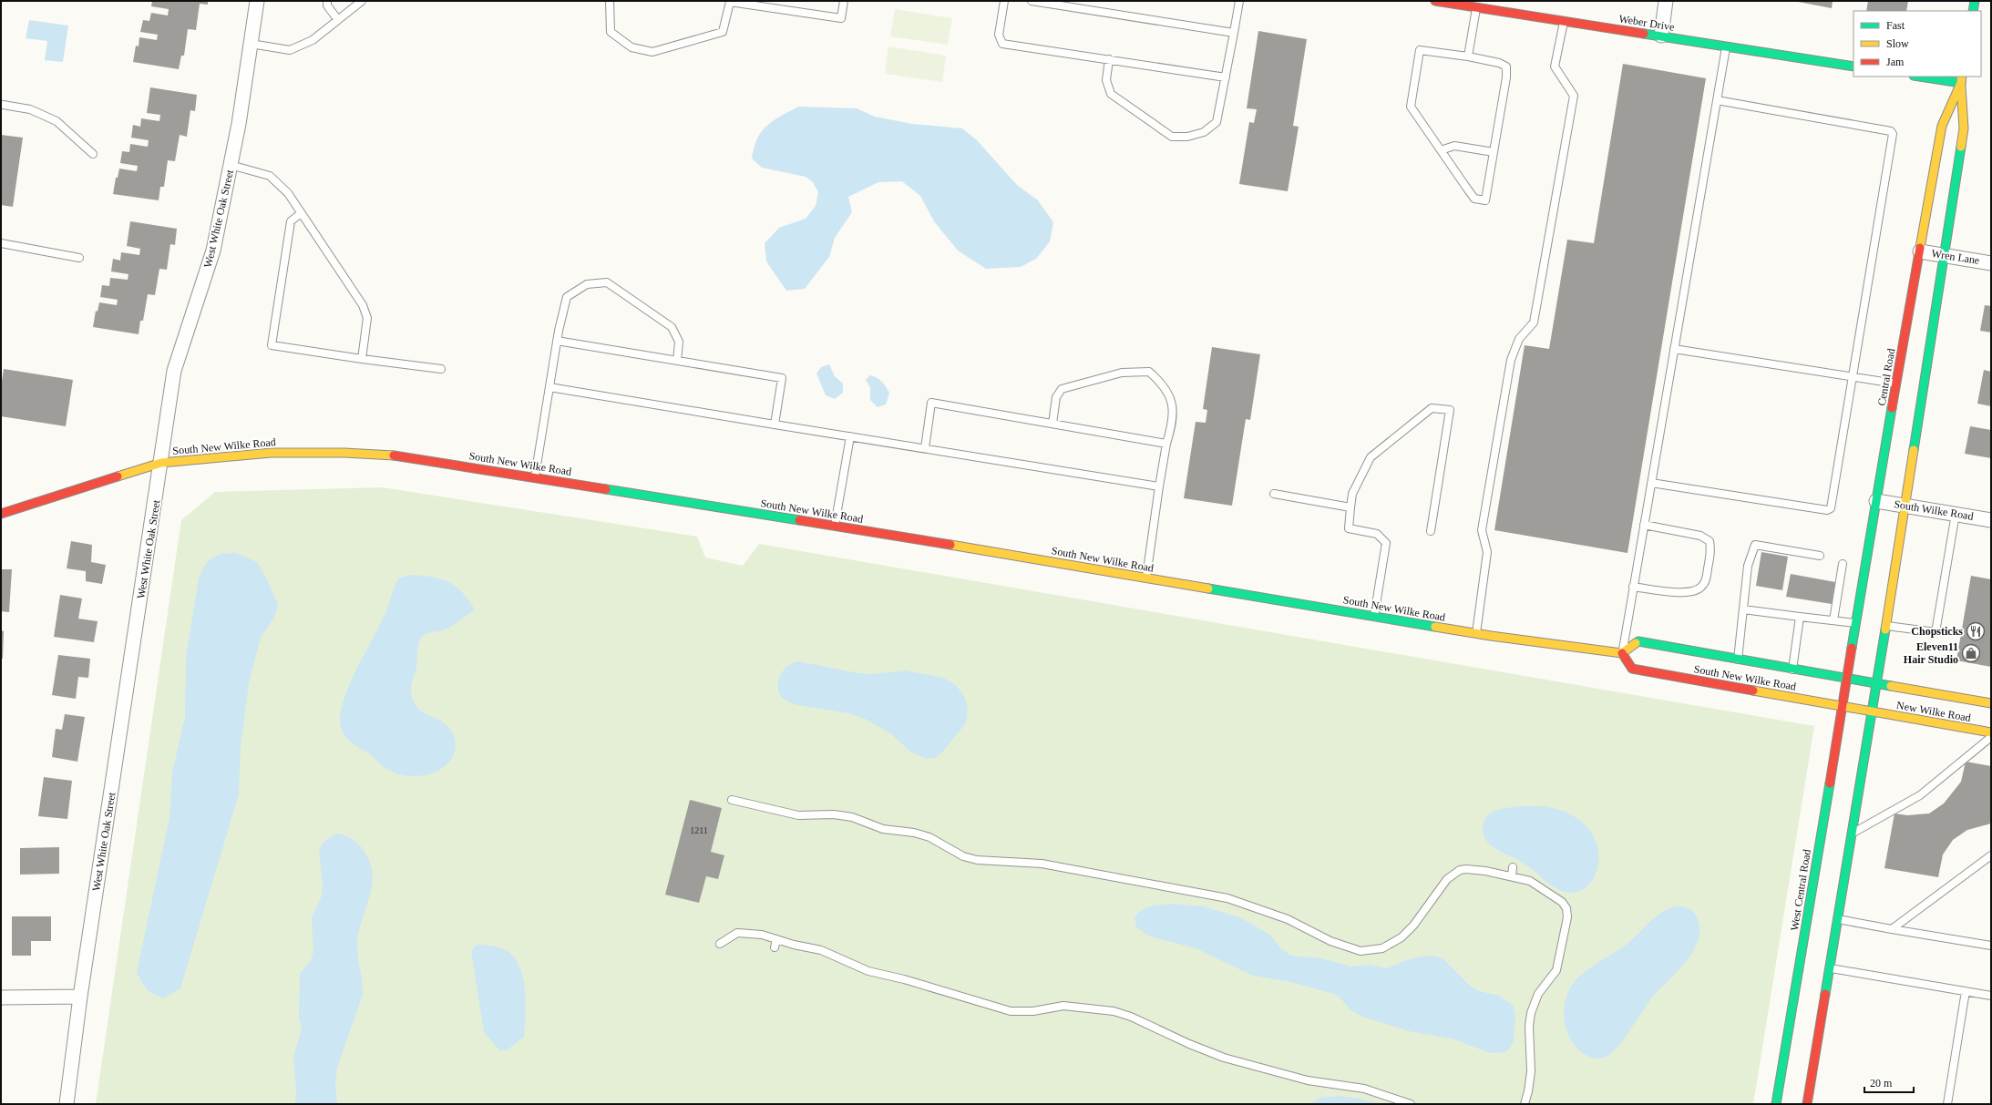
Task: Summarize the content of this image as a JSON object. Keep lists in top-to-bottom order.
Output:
{
  "streets": {
    "main road": [
      "Weber Drive",
      "Central Road",
      "South New Wilke Road",
      "New Wilke Road",
      "West Central Road"
    ],
    "street": ["West White Oak Street", "Wren Lane", "South Wilke Road"]
  },
  "crossings": [
    ["West White Oak Street", "South New Wilke Road"],
    ["Wren Lane", "Central Road"],
    ["Central Road", "South New Wilke Road"],
    ["Central Road", "South Wilke Road"],
    ["Central Road", "West Central Road"],
    ["South New Wilke Road", "New Wilke Road"],
    ["South New Wilke Road", "West Central Road"]
  ],
  "places": {
    "restaurant": ["Chopsticks"],
    "shop": ["Eleven11 Hair Studio"]
  },
  "house_numbers": ["1211"],
  "legend": ["Fast", "Slow", "Jam"],
  "scale_bar": "20 m"
}
